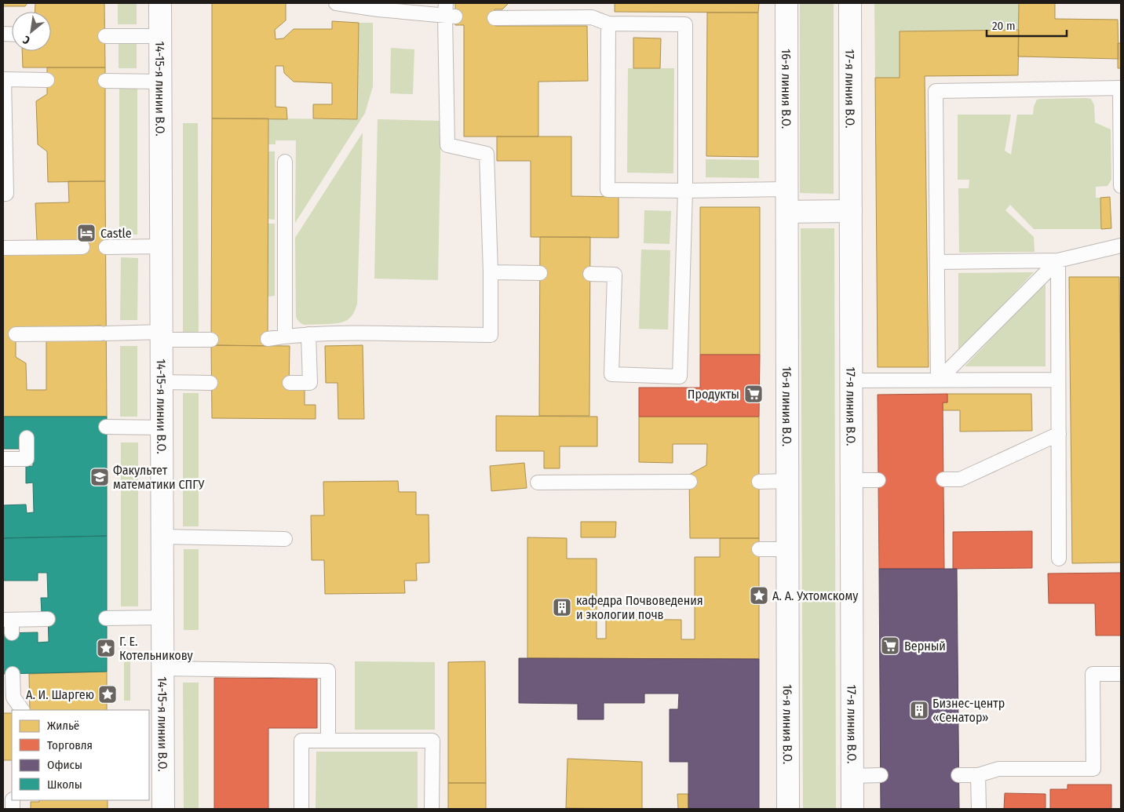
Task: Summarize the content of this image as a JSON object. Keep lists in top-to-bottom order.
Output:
{
  "streets": {
    "street": ["14-15-я линии В.О.", "16-я линия В.О.", "17-я линия В.О."]
  },
  "places": {
    "hotel": ["Castle"],
    "supermarket": ["Продукты", "Верный"],
    "school or university": ["Факультет математики СПГУ"],
    "place": ["А. А. Ухтомскому", "Г. Е. Котельникову", "А. И. Шаргею"],
    "building": ["кафедра Почвоведения и экологии почв", "Бизнес-центр «Сенатор»"]
  },
  "legend": [
    "Жильё",
    "Торговля",
    "Офисы",
    "Школы"
  ],
  "scale_bar": "20 m",
  "north": "bottom left"
}
